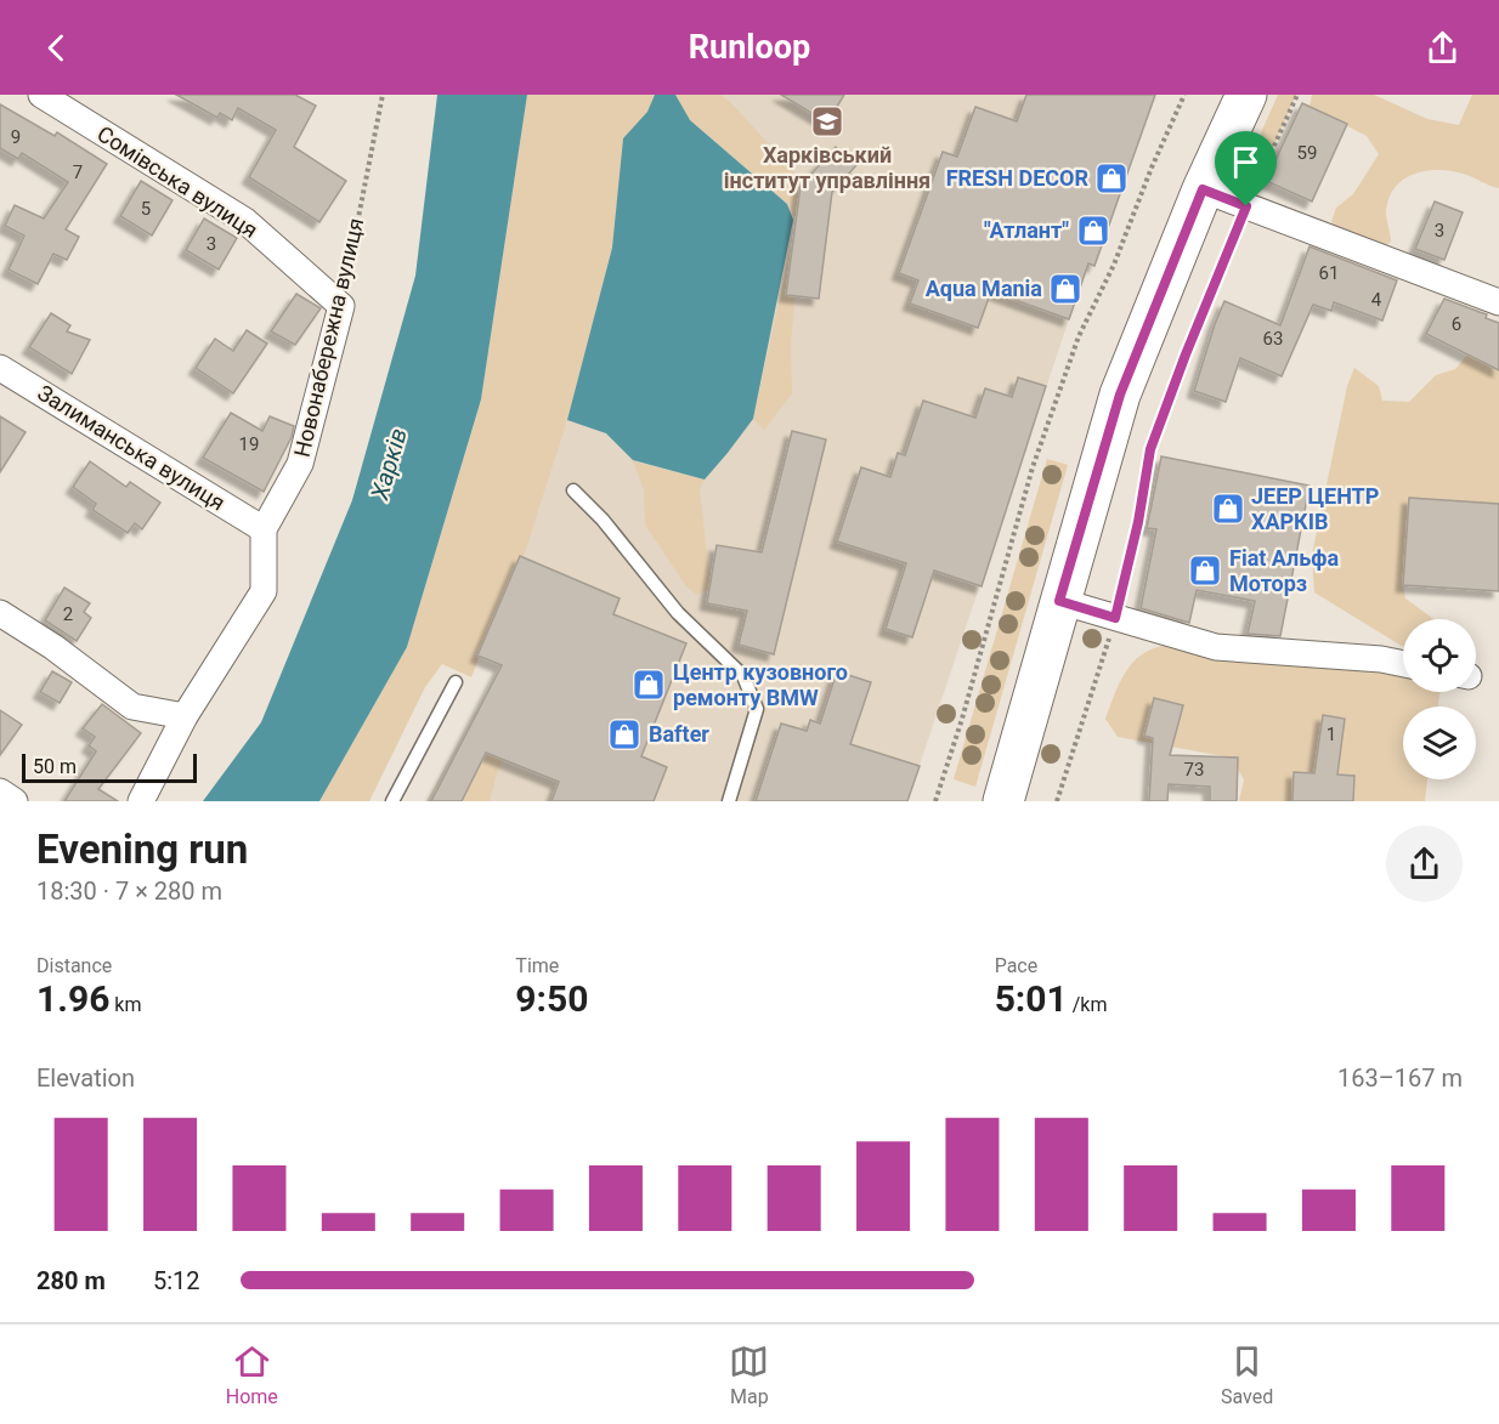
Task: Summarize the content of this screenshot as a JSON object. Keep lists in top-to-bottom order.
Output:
{
  "streets": {
    "street": ["Сомівська вулиця", "Новонабережна вулиця", "Залиманська вулиця"]
  },
  "crossings": [
    ["Сомівська вулиця", "Новонабережна вулиця"],
    ["Новонабережна вулиця", "Залиманська вулиця"]
  ],
  "water": ["Харків"],
  "places": {
    "school or university": ["Харківський інститут управління"],
    "shop": [
      "FRESH DECOR",
      "\"Атлант\"",
      "Aqua Mania",
      "JEEP ЦЕНТР ХАРКІВ",
      "Fiat Альфа Моторз",
      "Центр кузовного ремонту BMW",
      "Bafter"
    ]
  },
  "house_numbers": [
    "9",
    "59",
    "7",
    "5",
    "3",
    "3",
    "61",
    "4",
    "6",
    "63",
    "19",
    "2",
    "1",
    "73"
  ],
  "scale_bar": "50 m",
  "page": {
    "header": "Runloop",
    "scale": "50 m",
    "heading": ["Evening run", "18:30 · 7 × 280 m"],
    "stats": [
      ["Distance", "1.96 km"],
      ["Time", "9:50"],
      ["Pace", "5:01 /km"]
    ],
    "chart": ["Elevation", "163–167 m"],
    "list": [
      {
        "name": "280 m",
        "note": "5:12"
      }
    ],
    "tabs": ["Home", "Map", "Saved"]
  }
}
